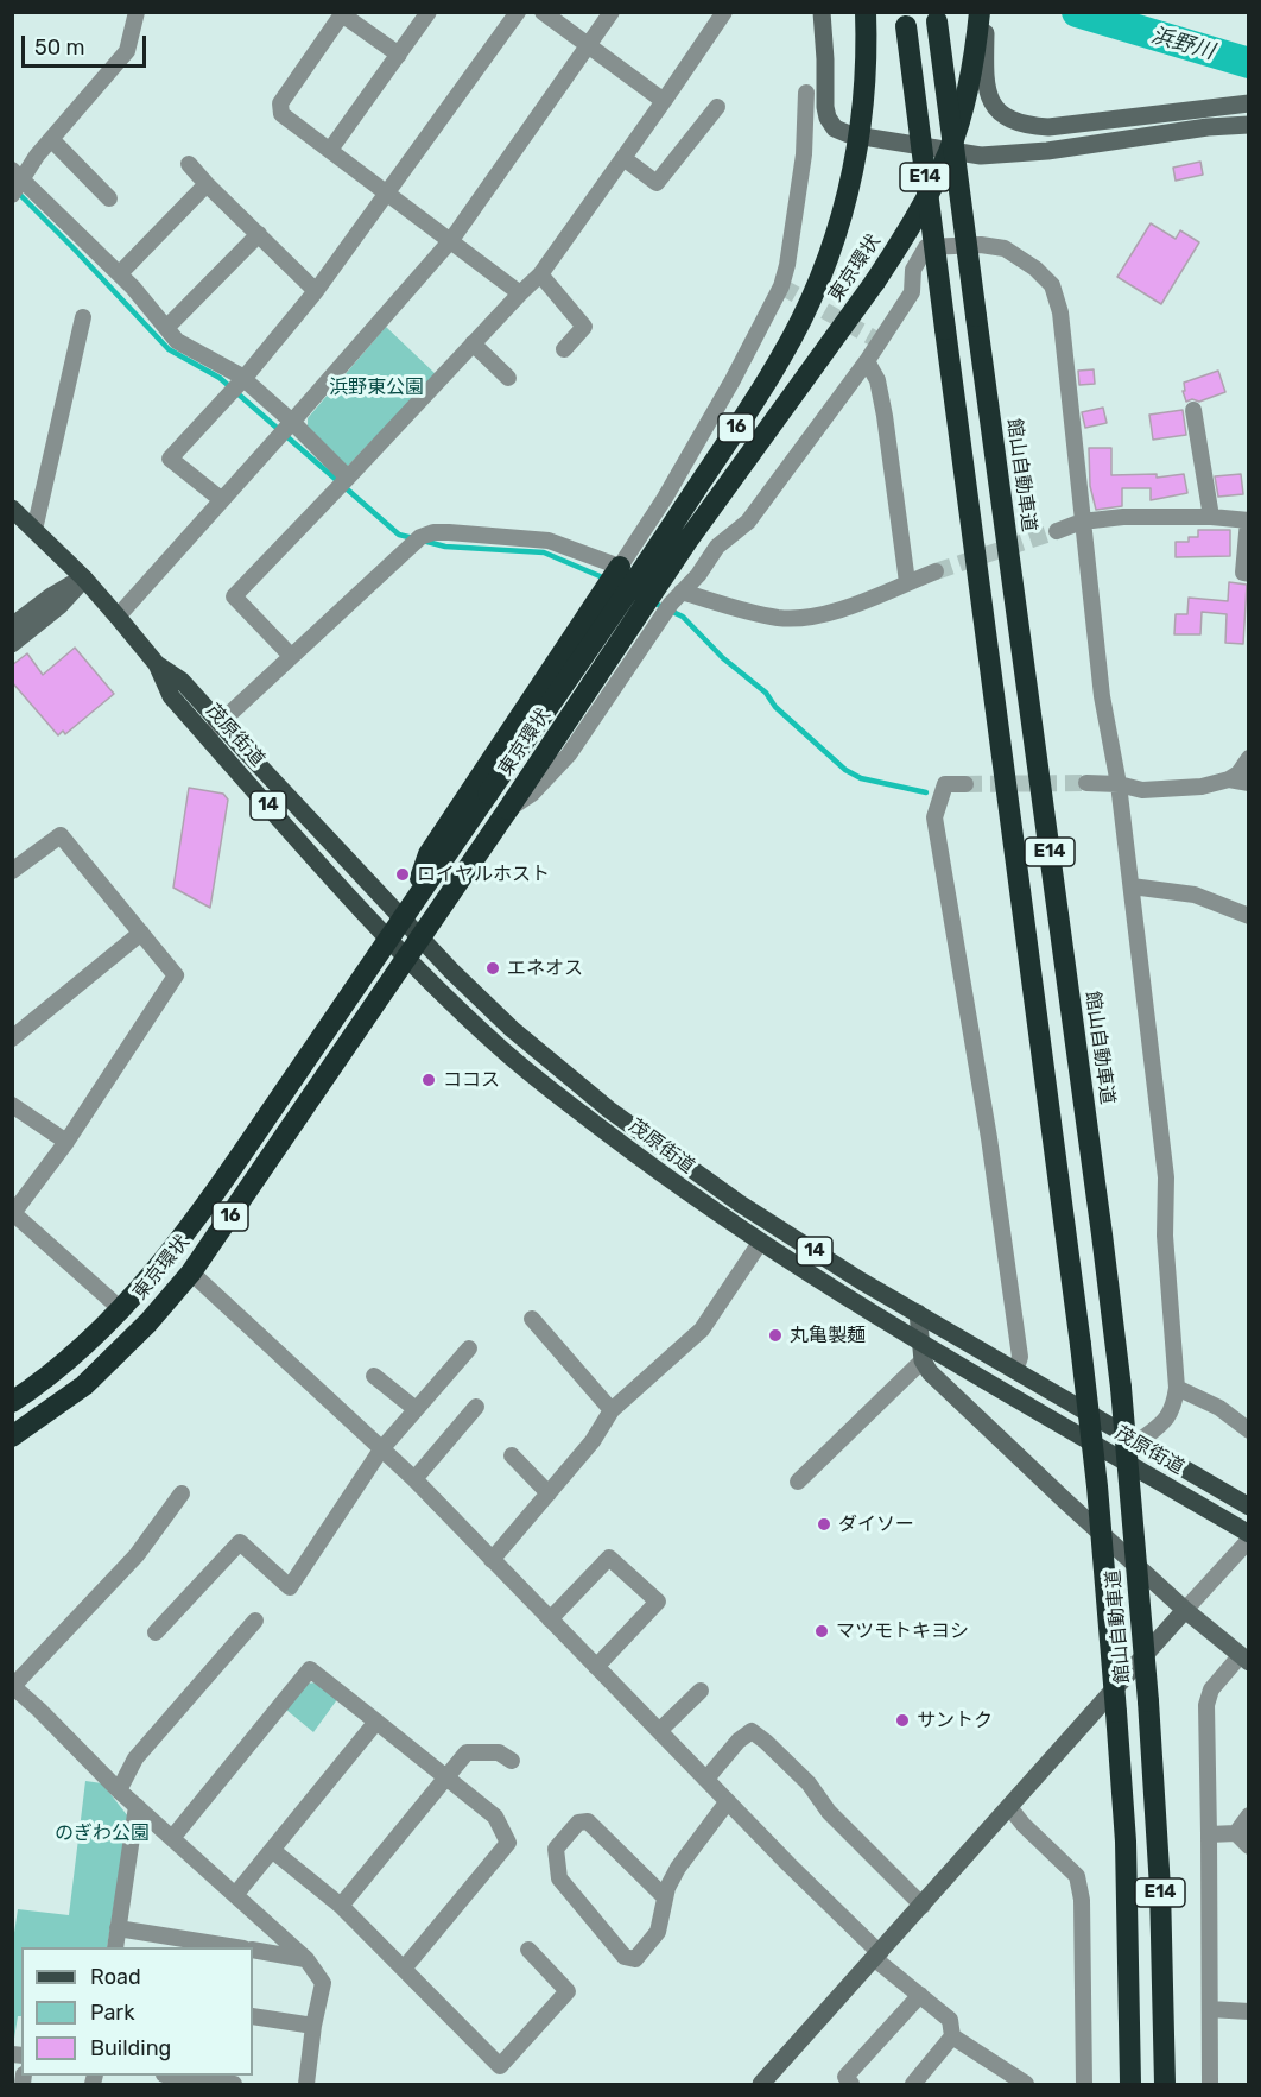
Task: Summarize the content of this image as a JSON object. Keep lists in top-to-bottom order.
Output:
{
  "streets": {
    "highway": [
      "E14",
      "東京環状",
      "16",
      "館山自動車道"
    ],
    "main road": ["茂原街道", "14"]
  },
  "crossings": [
    ["東京環状", "16"],
    ["東京環状", "茂原街道"],
    ["16", "茂原街道"]
  ],
  "water": ["浜野川"],
  "parks": ["浜野東公園", "のぎわ公園"],
  "places": [
    "ロイヤルホスト",
    "エネオス",
    "ココス",
    "丸亀製麺",
    "ダイソー",
    "マツモトキヨシ",
    "サントク"
  ],
  "legend": ["Road", "Park", "Building"],
  "scale_bar": "50 m"
}
